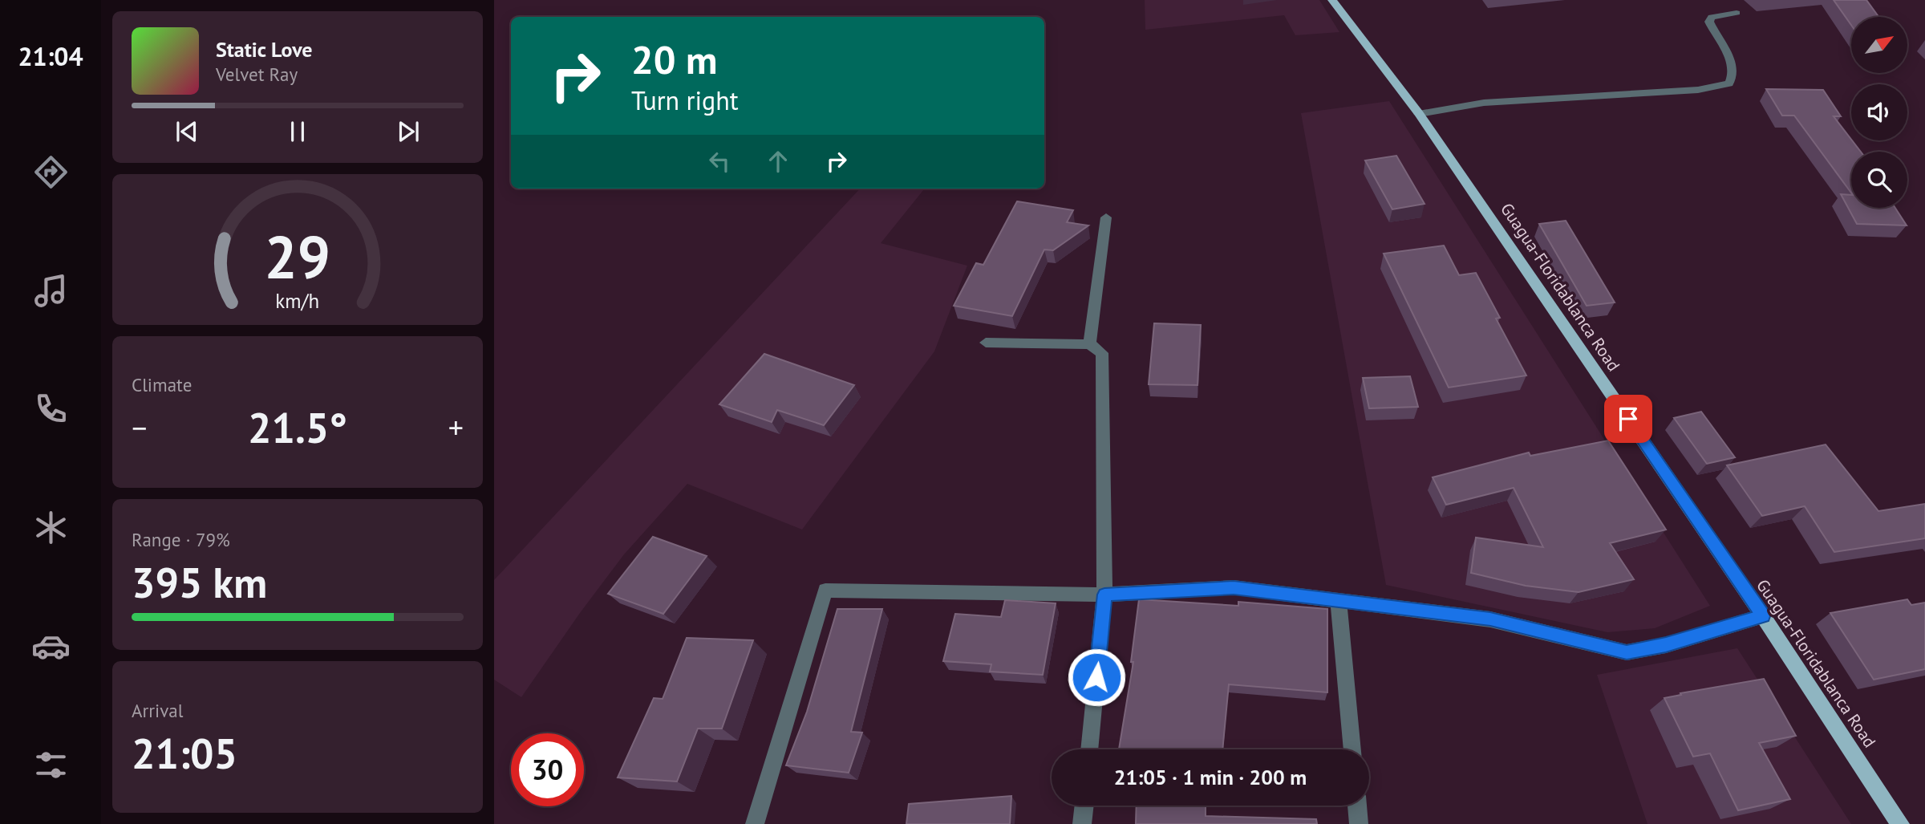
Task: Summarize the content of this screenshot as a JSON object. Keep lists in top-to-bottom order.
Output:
{
  "streets": {
    "main road": ["Guagua-Floridablanca Road"]
  },
  "north": "top right",
  "page": {
    "tabs": "21:04",
    "turn": ["20 m", "Turn right"],
    "song": ["Static Love", "Velvet Ray"],
    "tile": [
      "Climate",
      ["Range · 79%", "395 km"],
      ["Arrival", "21:05"]
    ],
    "heat": ["−", "21.5°", "+"],
    "limit": "30",
    "trip": "21:05 · 1 min · 200 m",
    "gauge": ["29", "km/h"]
  }
}
